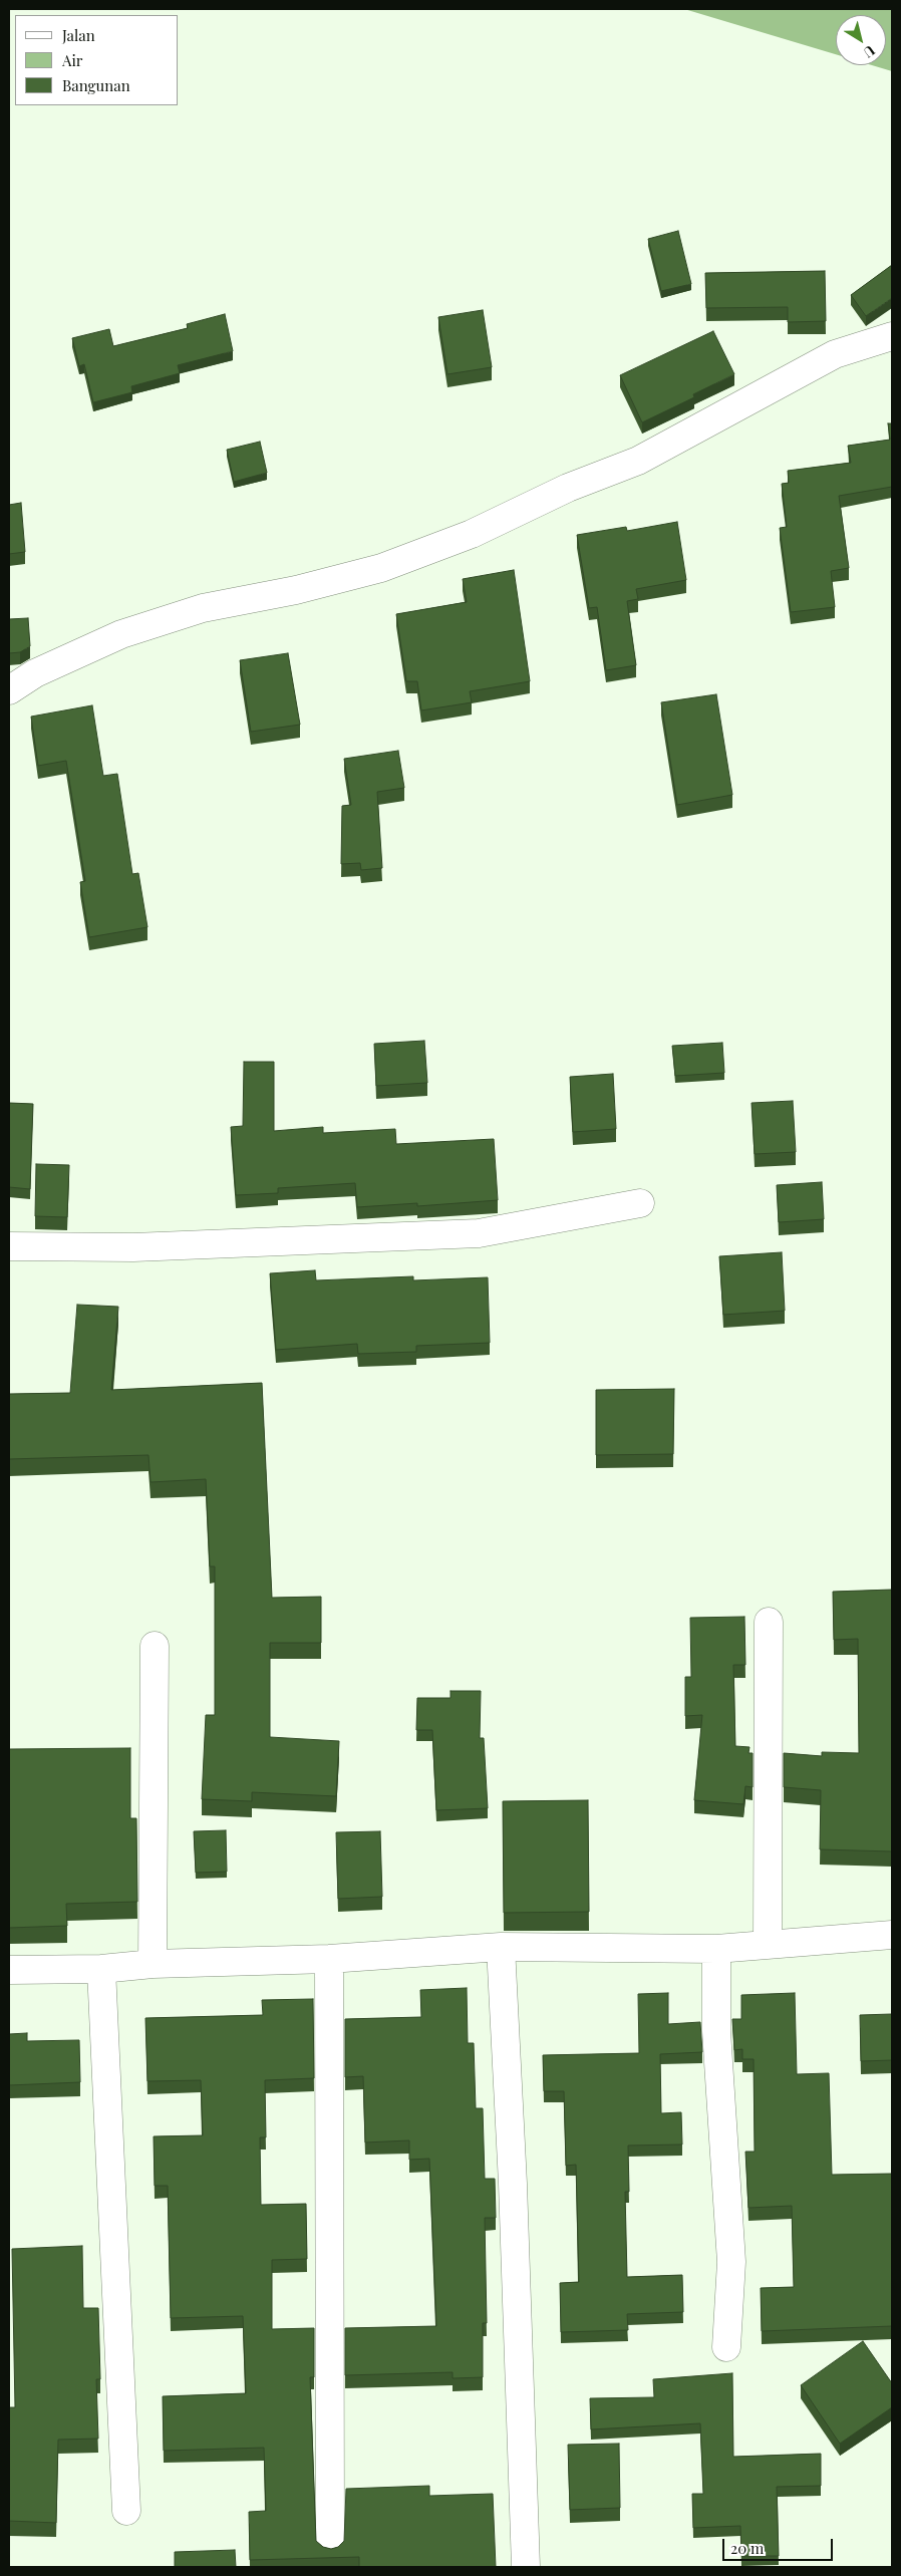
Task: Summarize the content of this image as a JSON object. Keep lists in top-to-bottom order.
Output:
{
  "legend": ["Jalan", "Air", "Bangunan"],
  "scale_bar": "20 m",
  "north": "bottom right"
}
